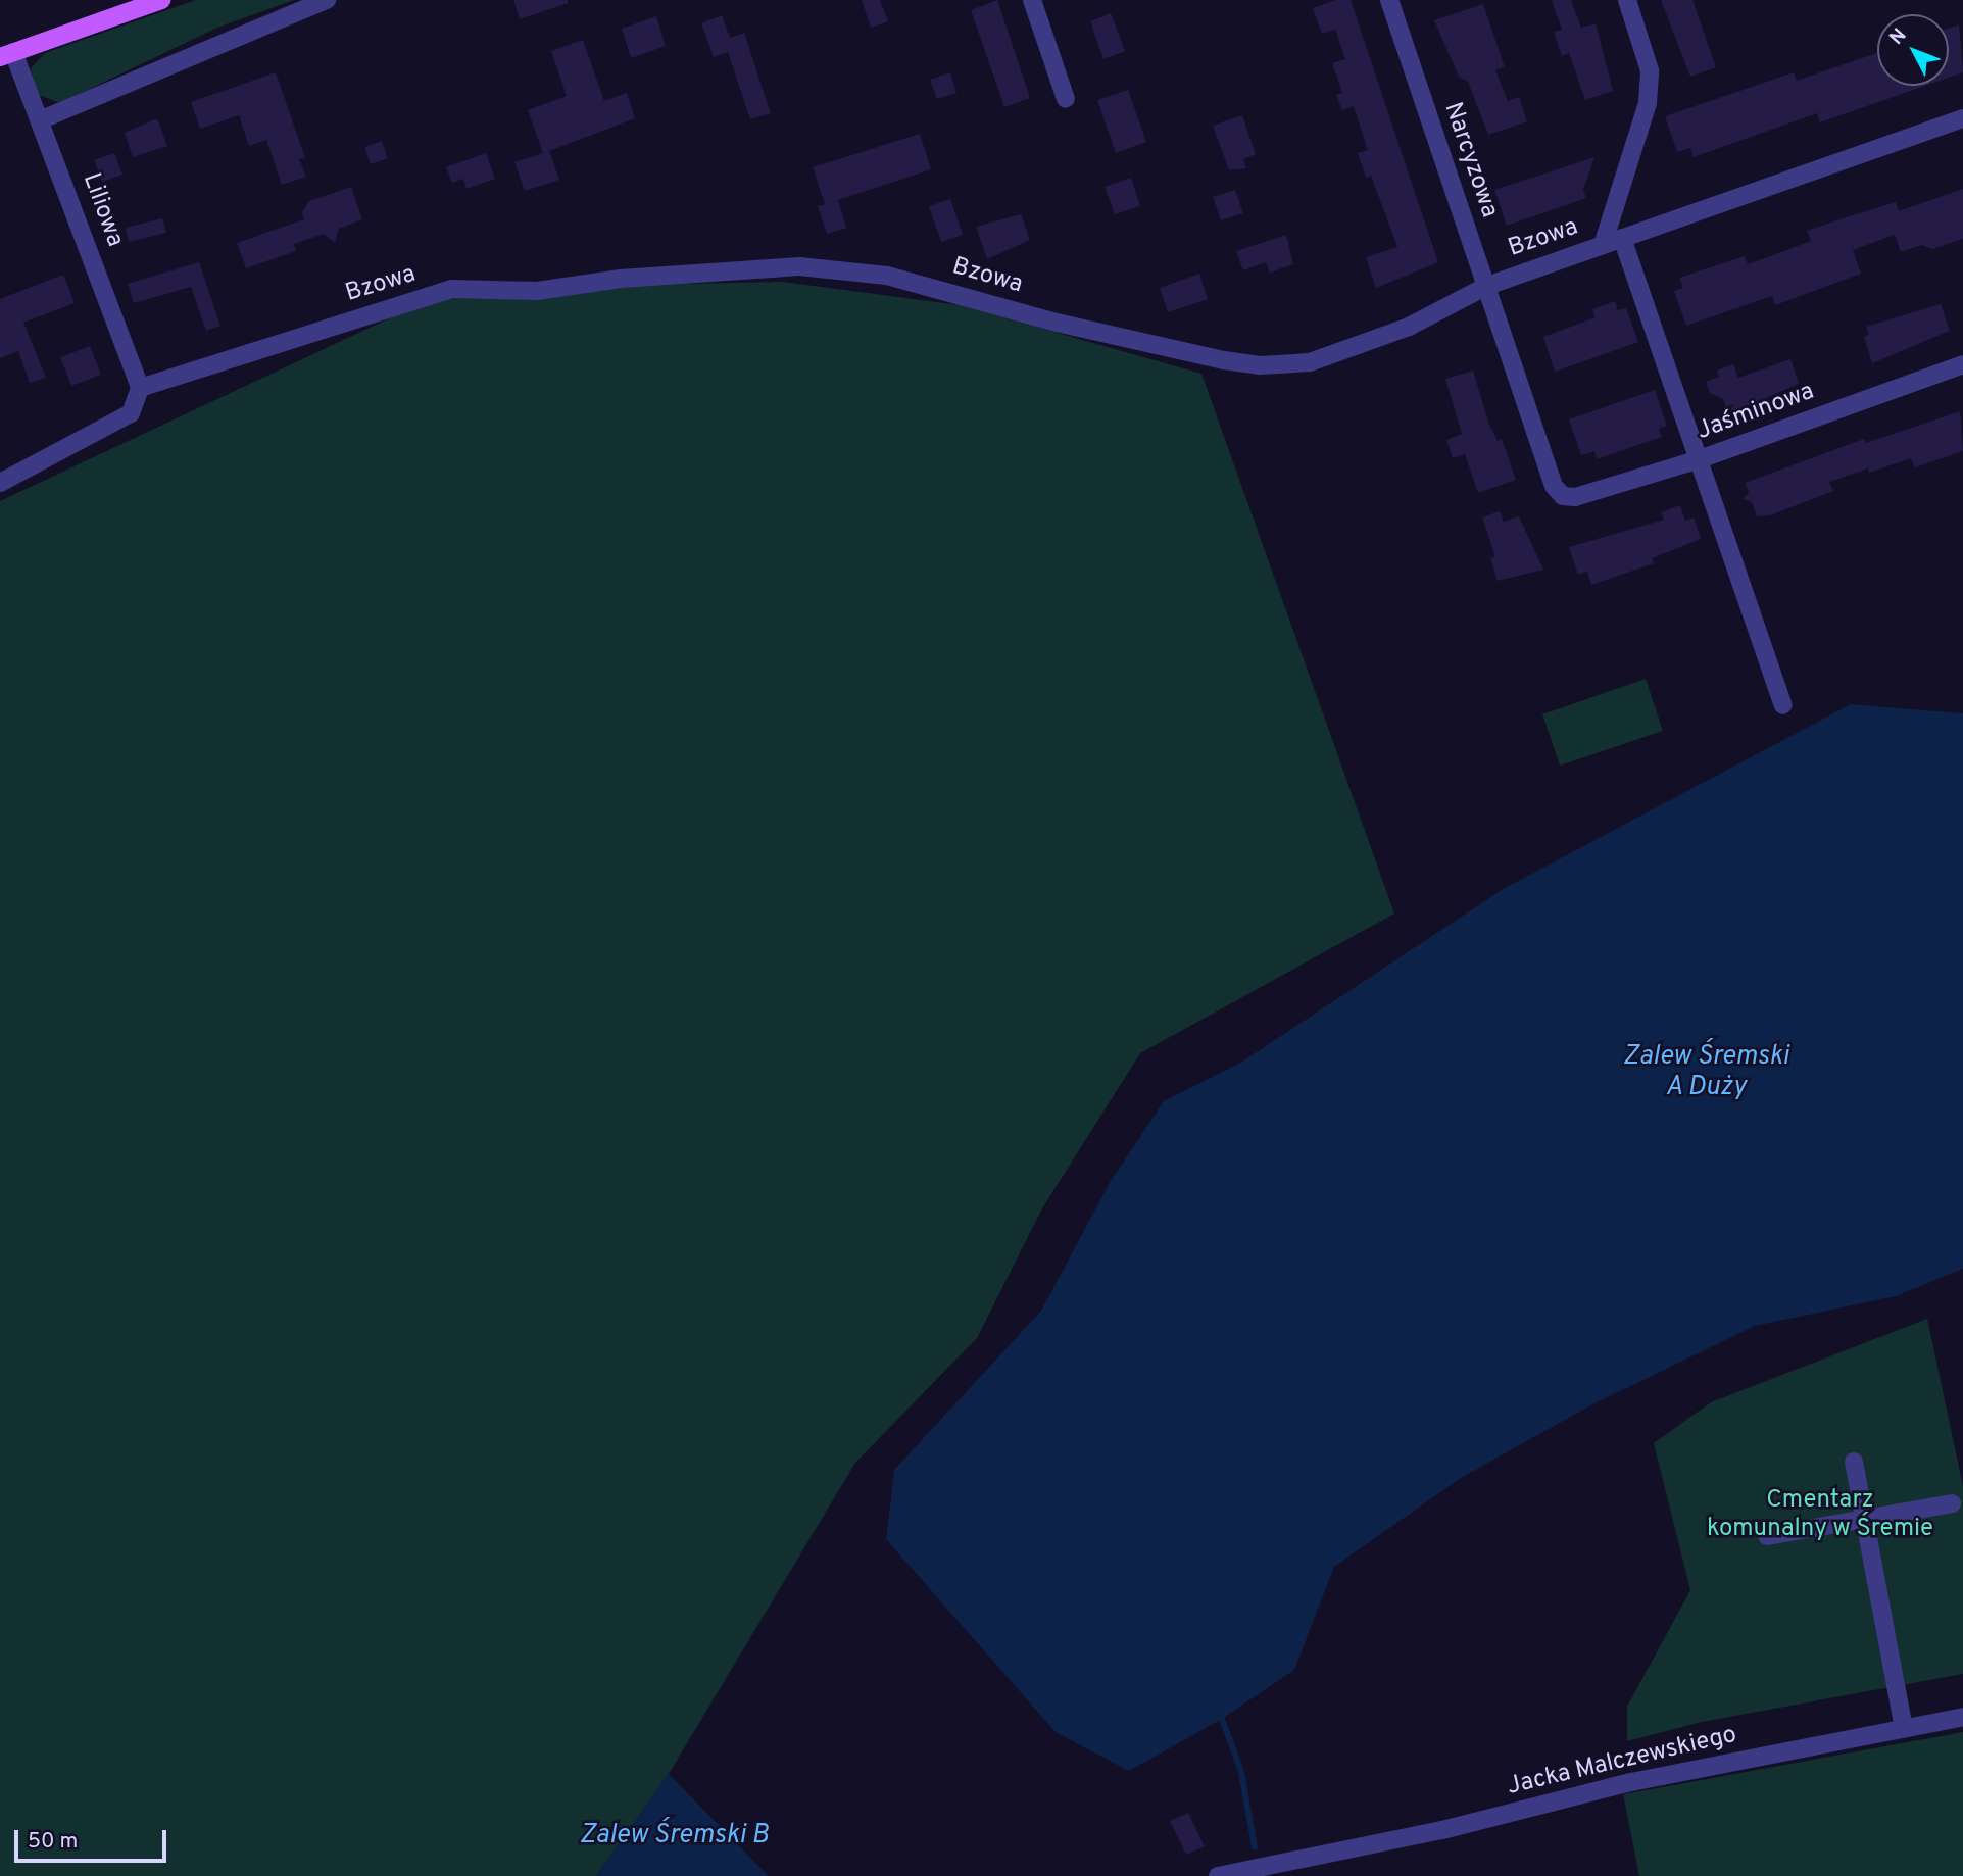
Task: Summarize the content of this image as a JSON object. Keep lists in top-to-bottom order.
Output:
{
  "streets": {
    "street": [
      "Narcyzowa",
      "Liliowa",
      "Bzowa",
      "Jaśminowa",
      "Jacka Malczewskiego"
    ]
  },
  "crossings": [
    ["Narcyzowa", "Bzowa"],
    ["Narcyzowa", "Jaśminowa"],
    ["Liliowa", "Bzowa"]
  ],
  "water": ["Zalew Śremski A Duży", "Zalew Śremski B"],
  "parks": ["Cmentarz komunalny w Śremie"],
  "scale_bar": "50 m",
  "north": "top left"
}
